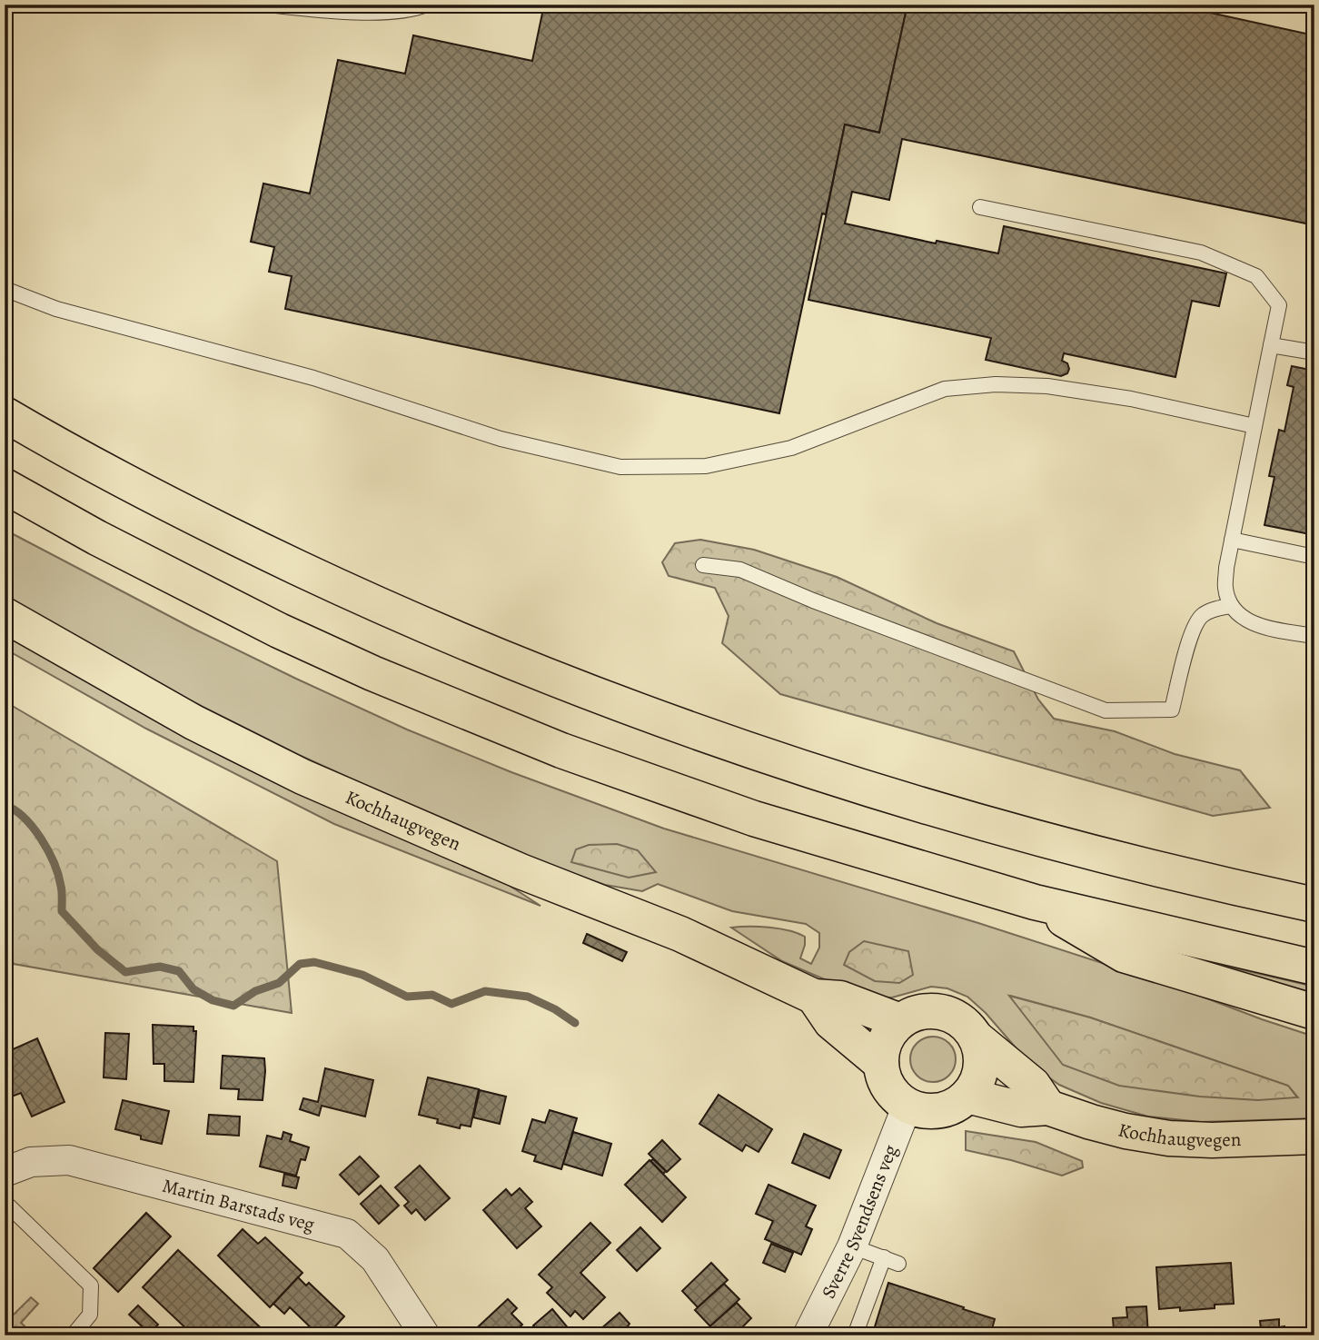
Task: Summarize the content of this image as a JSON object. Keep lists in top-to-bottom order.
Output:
{
  "streets": {
    "main road": ["Kochhaugvegen"],
    "street": ["Martin Barstads veg", "Sverre Svendsens veg"]
  },
  "crossings": [
    ["Kochhaugvegen", "Sverre Svendsens veg"]
  ]
}
